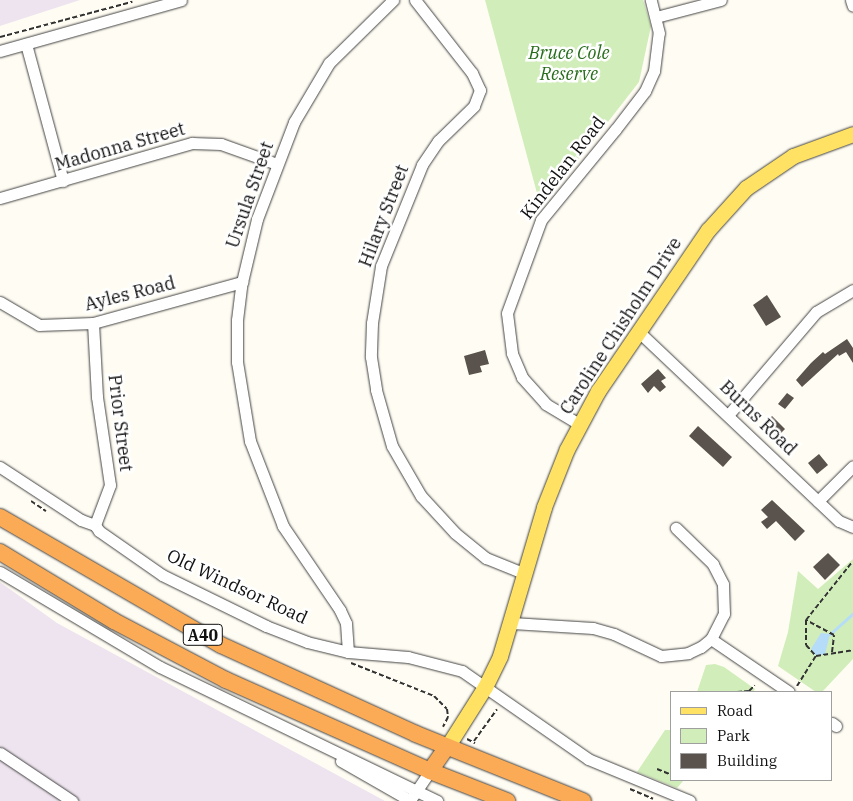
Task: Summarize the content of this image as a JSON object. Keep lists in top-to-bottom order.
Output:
{
  "streets": {
    "highway": ["Caroline Chisholm Drive", "A40"],
    "street": [
      "Madonna Street",
      "Kindelan Road",
      "Ursula Street",
      "Hilary Street",
      "Ayles Road",
      "Burns Road",
      "Prior Street",
      "Old Windsor Road"
    ]
  },
  "crossings": [
    ["Madonna Street", "Ursula Street"],
    ["Kindelan Road", "Caroline Chisholm Drive"],
    ["Ursula Street", "Ayles Road"],
    ["Ursula Street", "Old Windsor Road"],
    ["Hilary Street", "Caroline Chisholm Drive"],
    ["Ayles Road", "Prior Street"],
    ["Caroline Chisholm Drive", "Burns Road"],
    ["Caroline Chisholm Drive", "Old Windsor Road"],
    ["Caroline Chisholm Drive", "A40"],
    ["Prior Street", "Old Windsor Road"]
  ],
  "parks": ["Bruce Cole Reserve"],
  "legend": ["Road", "Park", "Building"]
}
